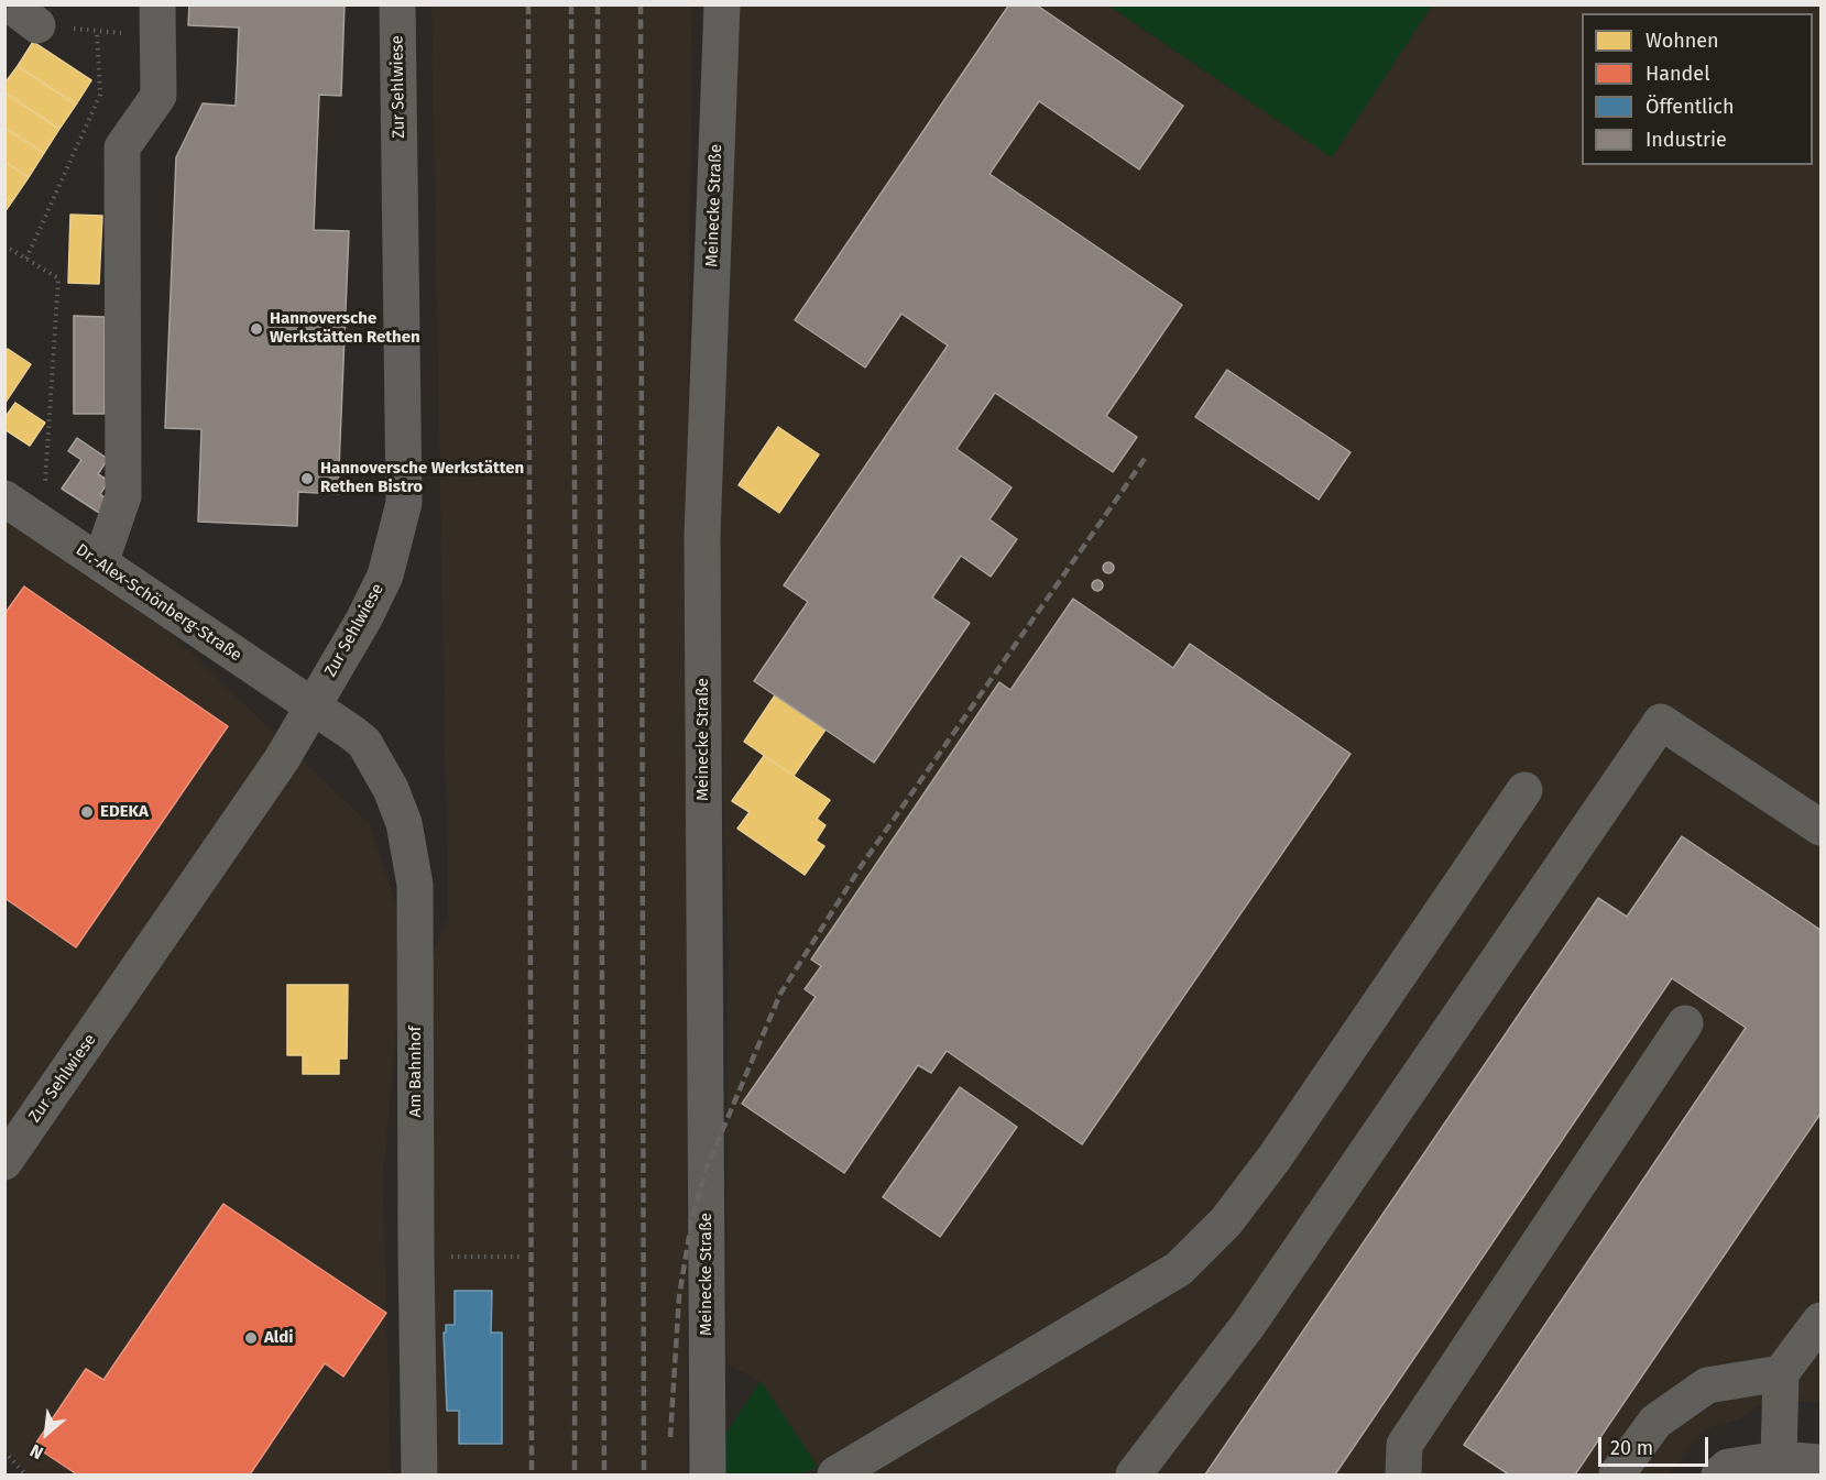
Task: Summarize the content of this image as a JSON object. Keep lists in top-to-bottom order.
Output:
{
  "streets": {
    "street": [
      "Zur Sehlwiese",
      "Meinecke Straße",
      "Dr.-Alex-Schönberg-Straße",
      "Am Bahnhof"
    ]
  },
  "crossings": [
    ["Zur Sehlwiese", "Dr.-Alex-Schönberg-Straße"],
    ["Zur Sehlwiese", "Am Bahnhof"],
    ["Dr.-Alex-Schönberg-Straße", "Am Bahnhof"]
  ],
  "places": [
    "Hannoversche Werkstätten Rethen",
    "Hannoversche Werkstätten Rethen Bistro",
    "EDEKA",
    "Aldi"
  ],
  "legend": [
    "Wohnen",
    "Handel",
    "Öffentlich",
    "Industrie"
  ],
  "scale_bar": "20 m",
  "north": "bottom left"
}
